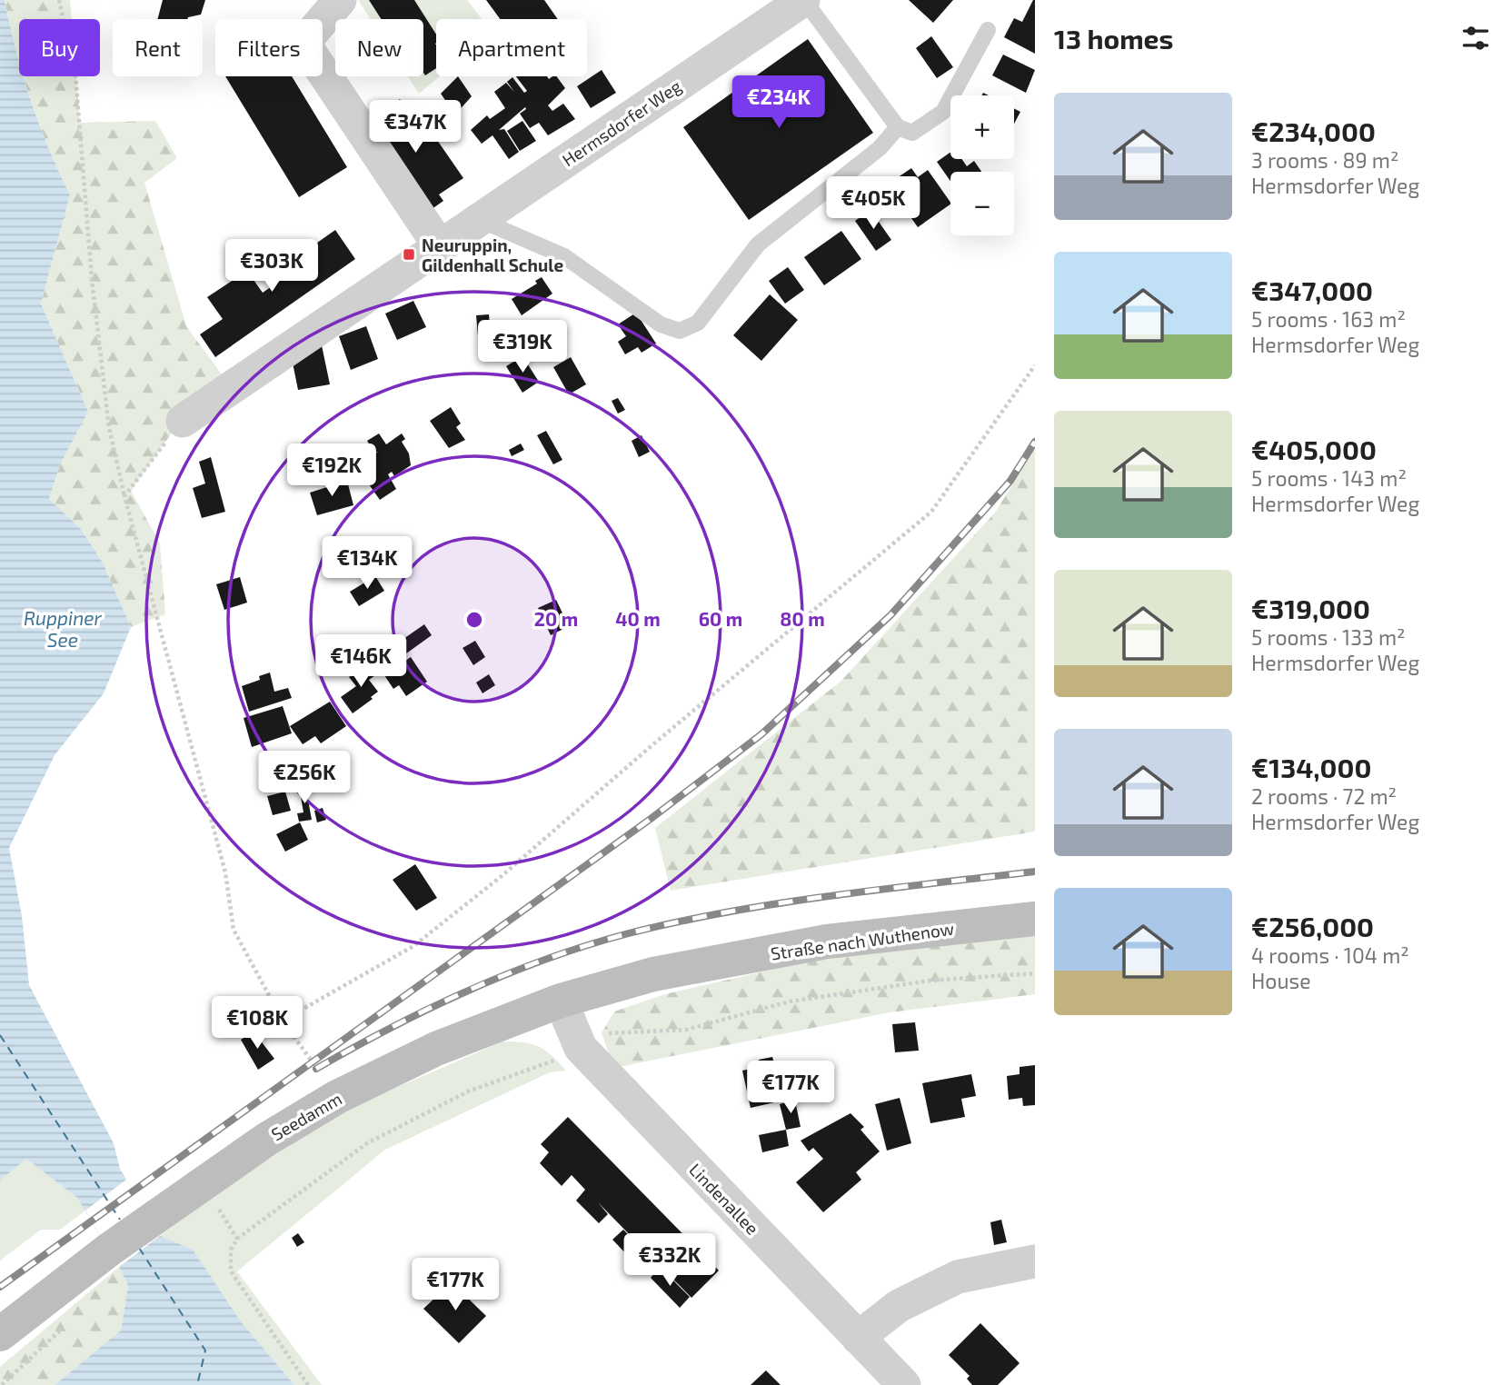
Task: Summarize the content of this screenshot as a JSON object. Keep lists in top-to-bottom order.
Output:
{
  "streets": {
    "main road": ["Straße nach Wuthenow", "Seedamm"],
    "street": ["Hermsdorfer Weg", "Lindenallee"]
  },
  "crossings": [
    ["Straße nach Wuthenow", "Seedamm"],
    ["Seedamm", "Lindenallee"]
  ],
  "water": ["Ruppiner See"],
  "places": {
    "transit": ["Neuruppin, Gildenhall Schule"]
  },
  "page": {
    "heading": "13 homes",
    "chip": [
      "Buy",
      "Rent",
      "Filters",
      "New",
      "Apartment"
    ],
    "price": [
      "€234K",
      "€347K",
      "€405K",
      "€303K",
      "€319K",
      "€192K",
      "€134K",
      "€146K",
      "€256K",
      "€108K",
      "€177K",
      "€332K",
      "€177K"
    ],
    "list": [
      {
        "name": "€234,000",
        "note": "3 rooms · 89 m² · Hermsdorfer Weg"
      },
      {
        "name": "€347,000",
        "note": "5 rooms · 163 m² · Hermsdorfer Weg"
      },
      {
        "name": "€405,000",
        "note": "5 rooms · 143 m² · Hermsdorfer Weg"
      },
      {
        "name": "€319,000",
        "note": "5 rooms · 133 m² · Hermsdorfer Weg"
      },
      {
        "name": "€134,000",
        "note": "2 rooms · 72 m² · Hermsdorfer Weg"
      },
      {
        "name": "€256,000",
        "note": "4 rooms · 104 m² · House"
      }
    ],
    "map_buttons": ["+", "−"]
  },
  "rings": [
    "20 m",
    "40 m",
    "60 m",
    "80 m"
  ]
}
